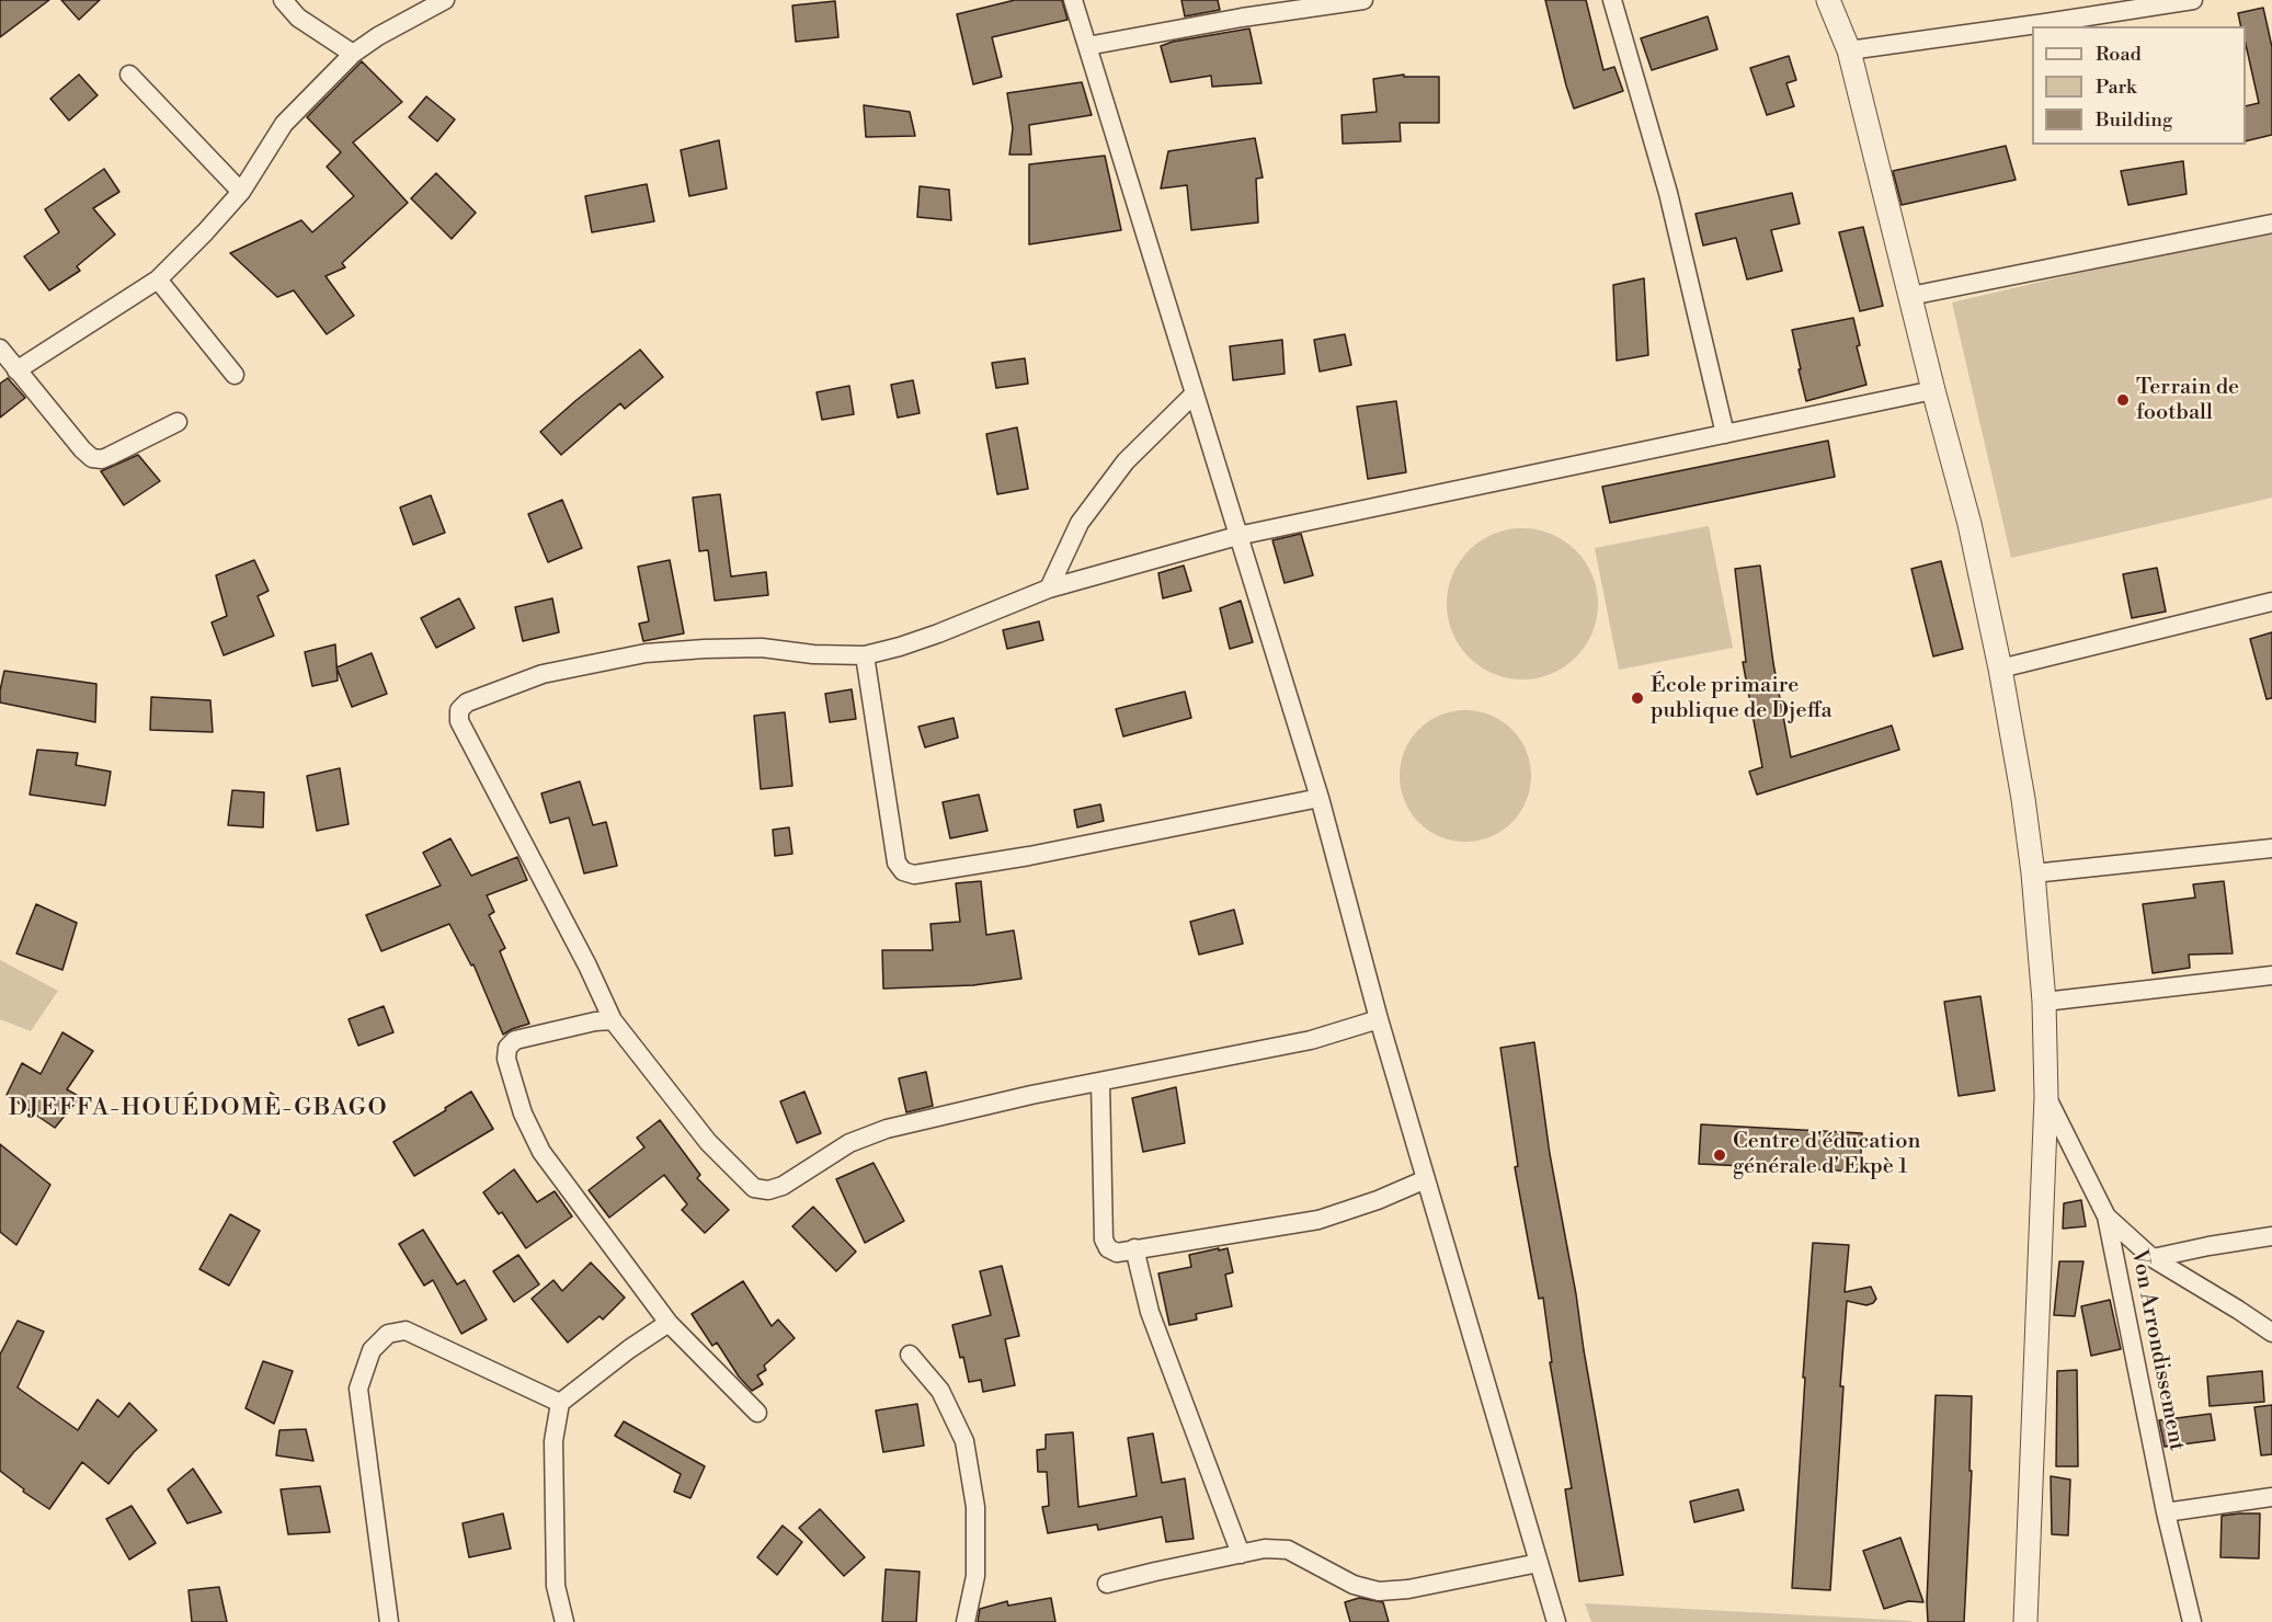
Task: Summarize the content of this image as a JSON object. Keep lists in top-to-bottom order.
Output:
{
  "streets": {
    "street": ["Von Arrondissement"]
  },
  "districts": ["DJEFFA-HOUÉDOMÈ-GBAGO"],
  "places": ["Terrain de football", "École primaire publique de Djeffa", "Centre d'éducation générale d' Ekpè 1"],
  "legend": ["Road", "Park", "Building"]
}
